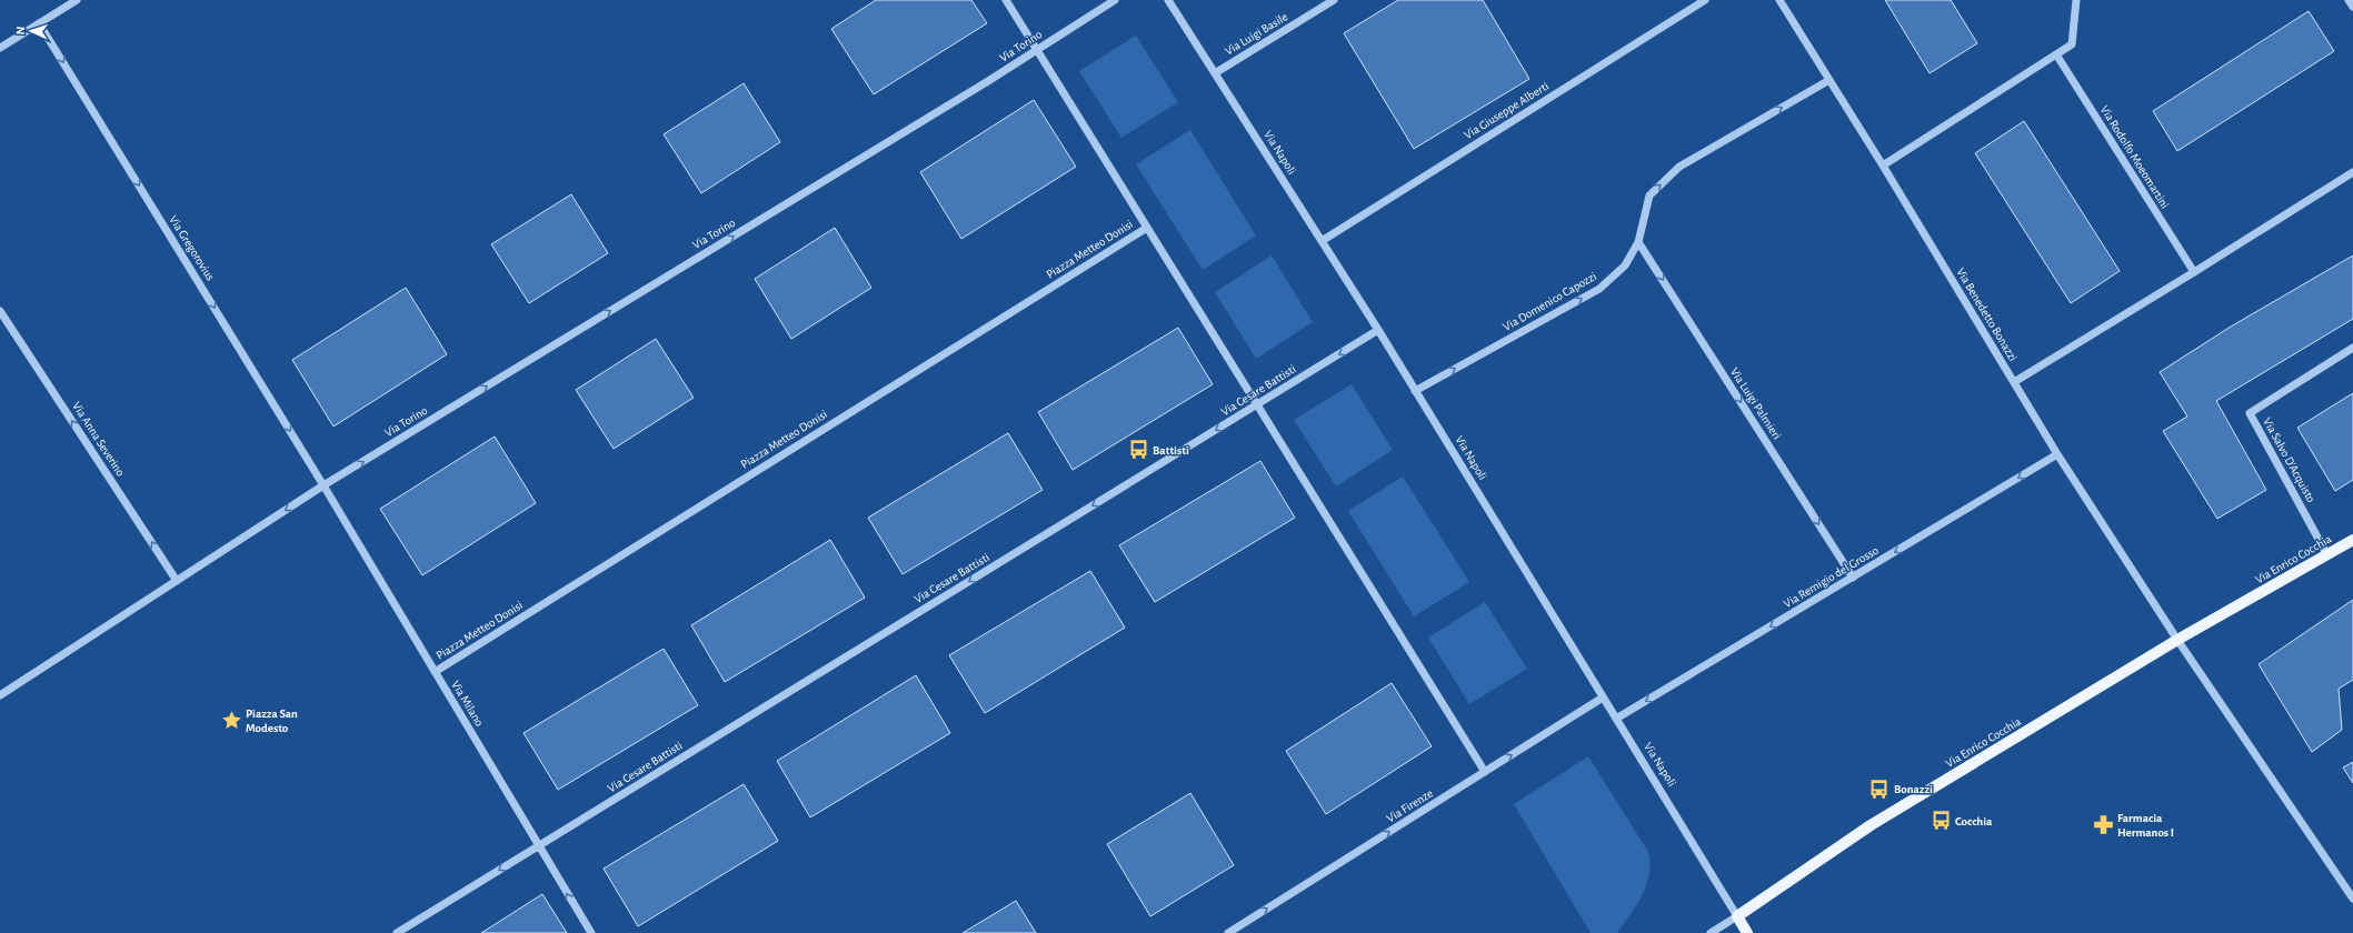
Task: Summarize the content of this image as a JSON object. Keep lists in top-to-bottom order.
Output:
{
  "streets": {
    "main road": ["Via Napoli", "Via Enrico Cocchia"],
    "street": [
      "Via Luigi Basile",
      "Via Torino",
      "Via Giuseppe Alberti",
      "Via Rodolfo Moeomartini",
      "Via Gregorovius",
      "Piazza Metteo Donisi",
      "Via Domenico Capozzi",
      "Via Benedetto Bonazzi",
      "Via Cesare Battisti",
      "Via Luigi Palmieri",
      "Via Anna Severino",
      "Via Salvo D'Acquisto",
      "Via Remigio del Grosso",
      "Via Milano",
      "Via Firenze"
    ]
  },
  "crossings": [
    ["Via Luigi Basile", "Via Napoli"],
    ["Via Torino", "Via Gregorovius"],
    ["Via Torino", "Via Milano"],
    ["Via Giuseppe Alberti", "Via Napoli"],
    ["Via Napoli", "Via Domenico Capozzi"],
    ["Via Napoli", "Via Cesare Battisti"],
    ["Via Napoli", "Via Enrico Cocchia"],
    ["Via Napoli", "Via Remigio del Grosso"],
    ["Via Napoli", "Via Firenze"],
    ["Via Gregorovius", "Via Milano"],
    ["Piazza Metteo Donisi", "Via Milano"],
    ["Via Domenico Capozzi", "Via Benedetto Bonazzi"],
    ["Via Domenico Capozzi", "Via Luigi Palmieri"],
    ["Via Benedetto Bonazzi", "Via Enrico Cocchia"],
    ["Via Benedetto Bonazzi", "Via Remigio del Grosso"],
    ["Via Cesare Battisti", "Via Milano"],
    ["Via Luigi Palmieri", "Via Remigio del Grosso"],
    ["Via Salvo D'Acquisto", "Via Enrico Cocchia"]
  ],
  "one_way": [
    "Via Torino",
    "Via Gregorovius",
    "Via Domenico Capozzi",
    "Via Cesare Battisti",
    "Via Luigi Palmieri",
    "Via Anna Severino",
    "Via Remigio del Grosso",
    "Via Firenze"
  ],
  "places": {
    "bus stop": ["Battisti", "Bonazzi", "Cocchia"],
    "place": ["Piazza San Modesto"],
    "pharmacy": ["Farmacia Hermanos I"]
  },
  "north": "left"
}
